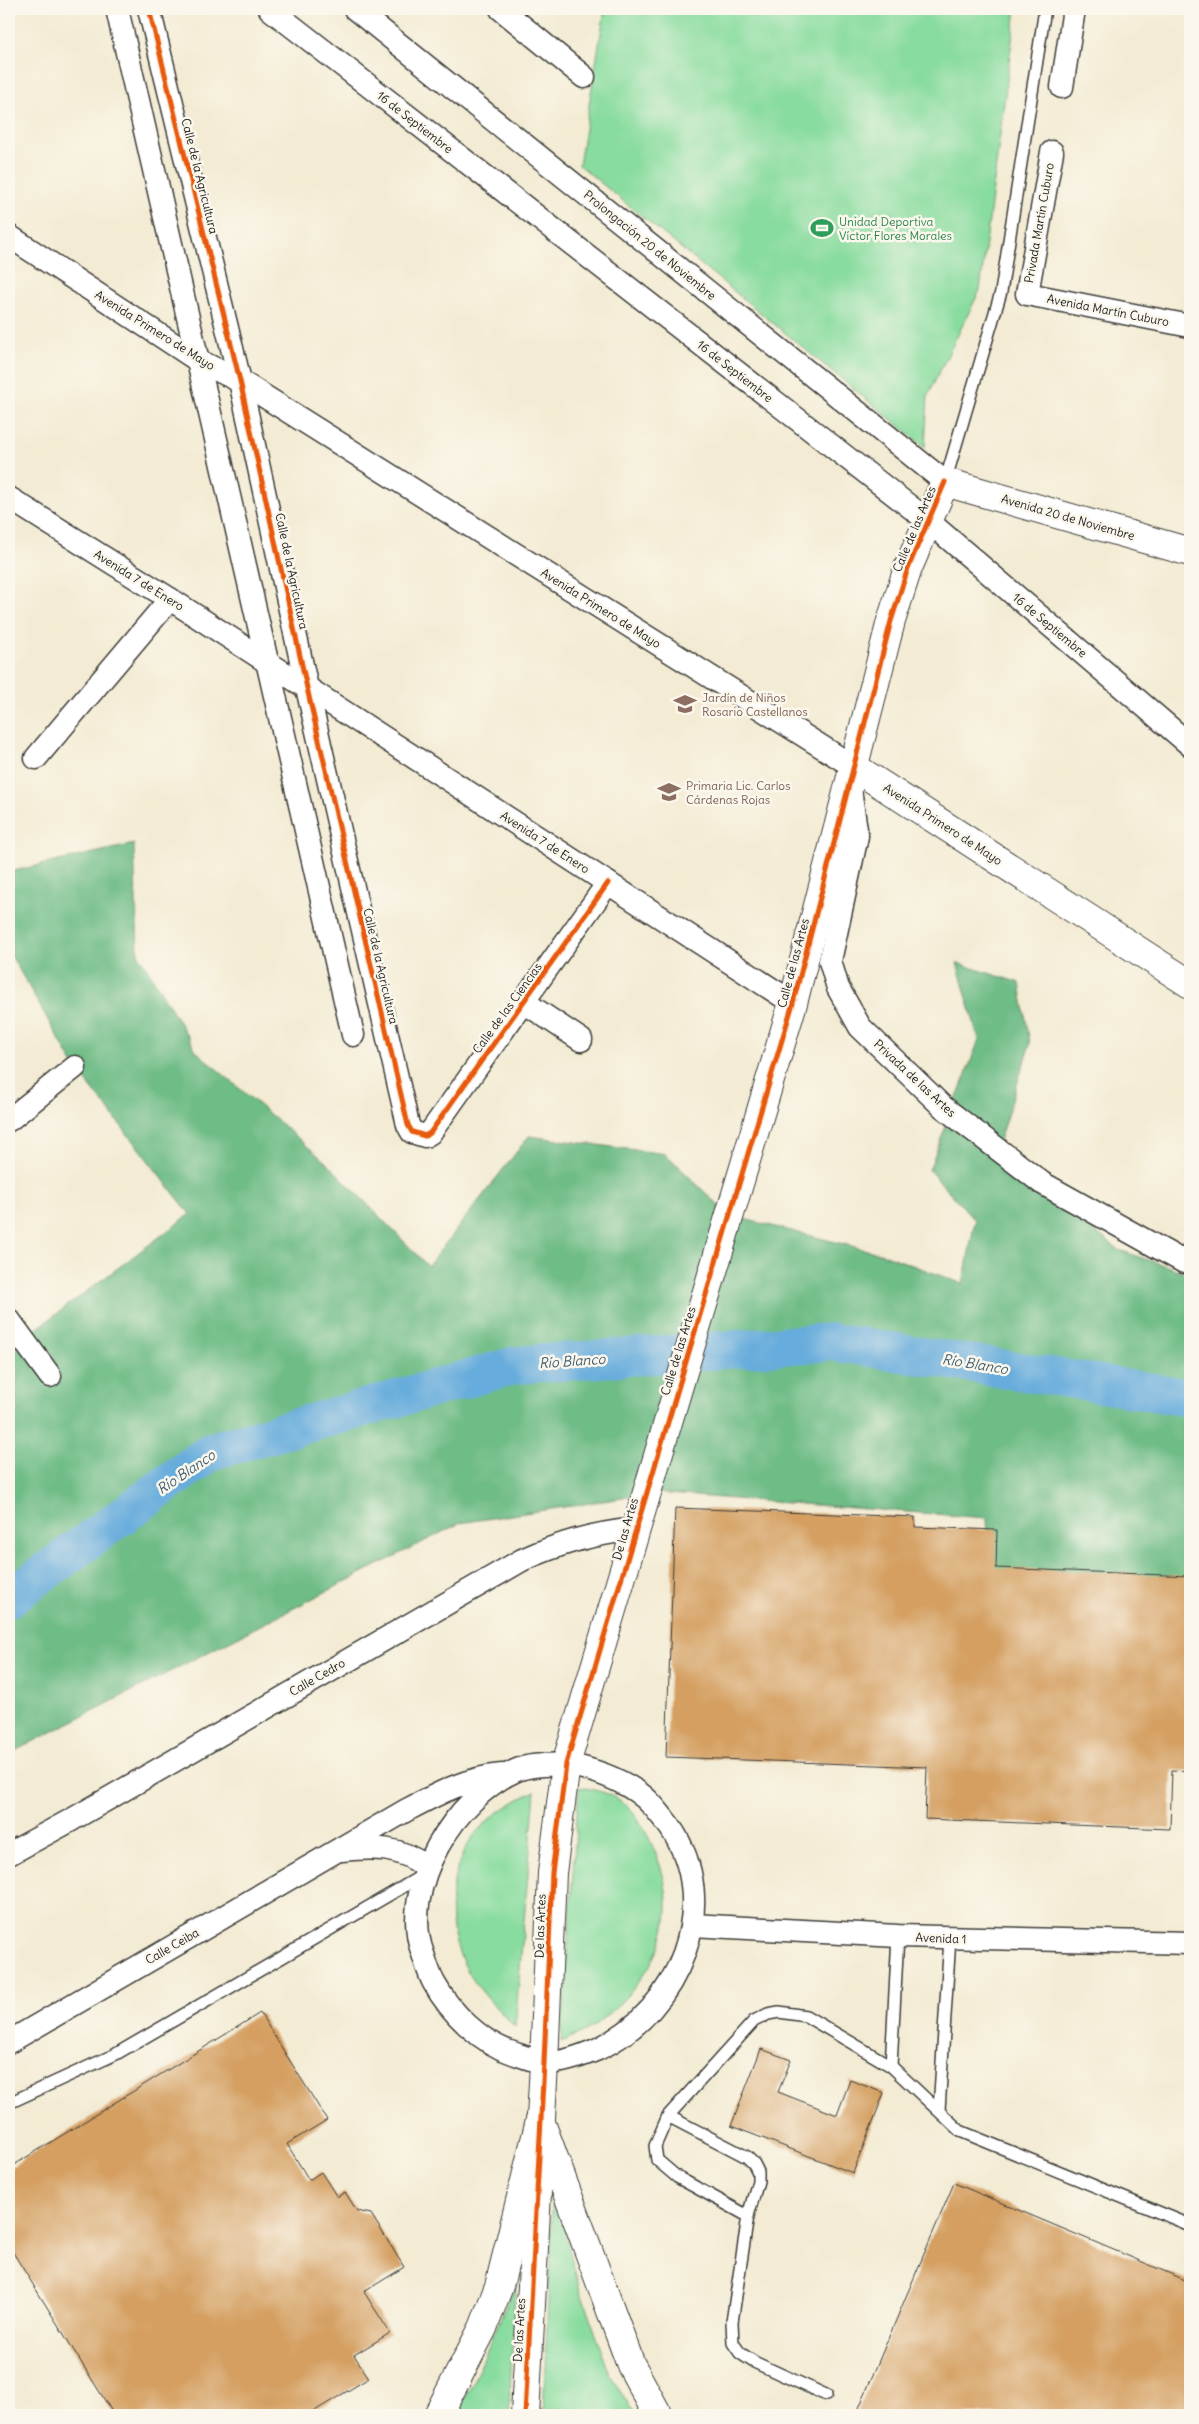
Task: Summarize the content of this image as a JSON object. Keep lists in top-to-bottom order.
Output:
{
  "streets": {
    "main road": [
      "Avenida Primero de Mayo",
      "Avenida 20 de Noviembre",
      "Calle de las Artes",
      "De las Artes"
    ],
    "street": [
      "16 de Septiembre",
      "Calle de la Agricultura",
      "Privada Martín Cuburo",
      "Prolongación 20 de Noviembre",
      "Avenida Martín Cuburo",
      "Avenida 7 de Enero",
      "Calle de las Ciencias",
      "Privada de las Artes",
      "Calle Cedro",
      "Avenida 1",
      "Calle Ceiba"
    ]
  },
  "crossings": [
    ["16 de Septiembre", "Calle de las Artes"],
    ["Calle de la Agricultura", "Avenida Primero de Mayo"],
    ["Calle de la Agricultura", "Avenida 7 de Enero"],
    ["Calle de la Agricultura", "Calle de las Ciencias"],
    ["Privada Martín Cuburo", "Avenida Martín Cuburo"],
    ["Prolongación 20 de Noviembre", "Avenida 20 de Noviembre"],
    ["Prolongación 20 de Noviembre", "Calle de las Artes"],
    ["Avenida Primero de Mayo", "Calle de las Artes"],
    ["Avenida Primero de Mayo", "Privada de las Artes"],
    ["Avenida 20 de Noviembre", "Calle de las Artes"],
    ["Calle de las Artes", "Avenida 7 de Enero"],
    ["Calle de las Artes", "Privada de las Artes"],
    ["Calle de las Artes", "De las Artes"],
    ["Avenida 7 de Enero", "Calle de las Ciencias"],
    ["De las Artes", "Calle Cedro"]
  ],
  "water": ["Río Blanco"],
  "places": {
    "sports": ["Unidad Deportiva Víctor Flores Morales"],
    "school or university": ["Jardín de Niños Rosario Castellanos", "Primaria Lic. Carlos Cárdenas Rojas"]
  }
}
